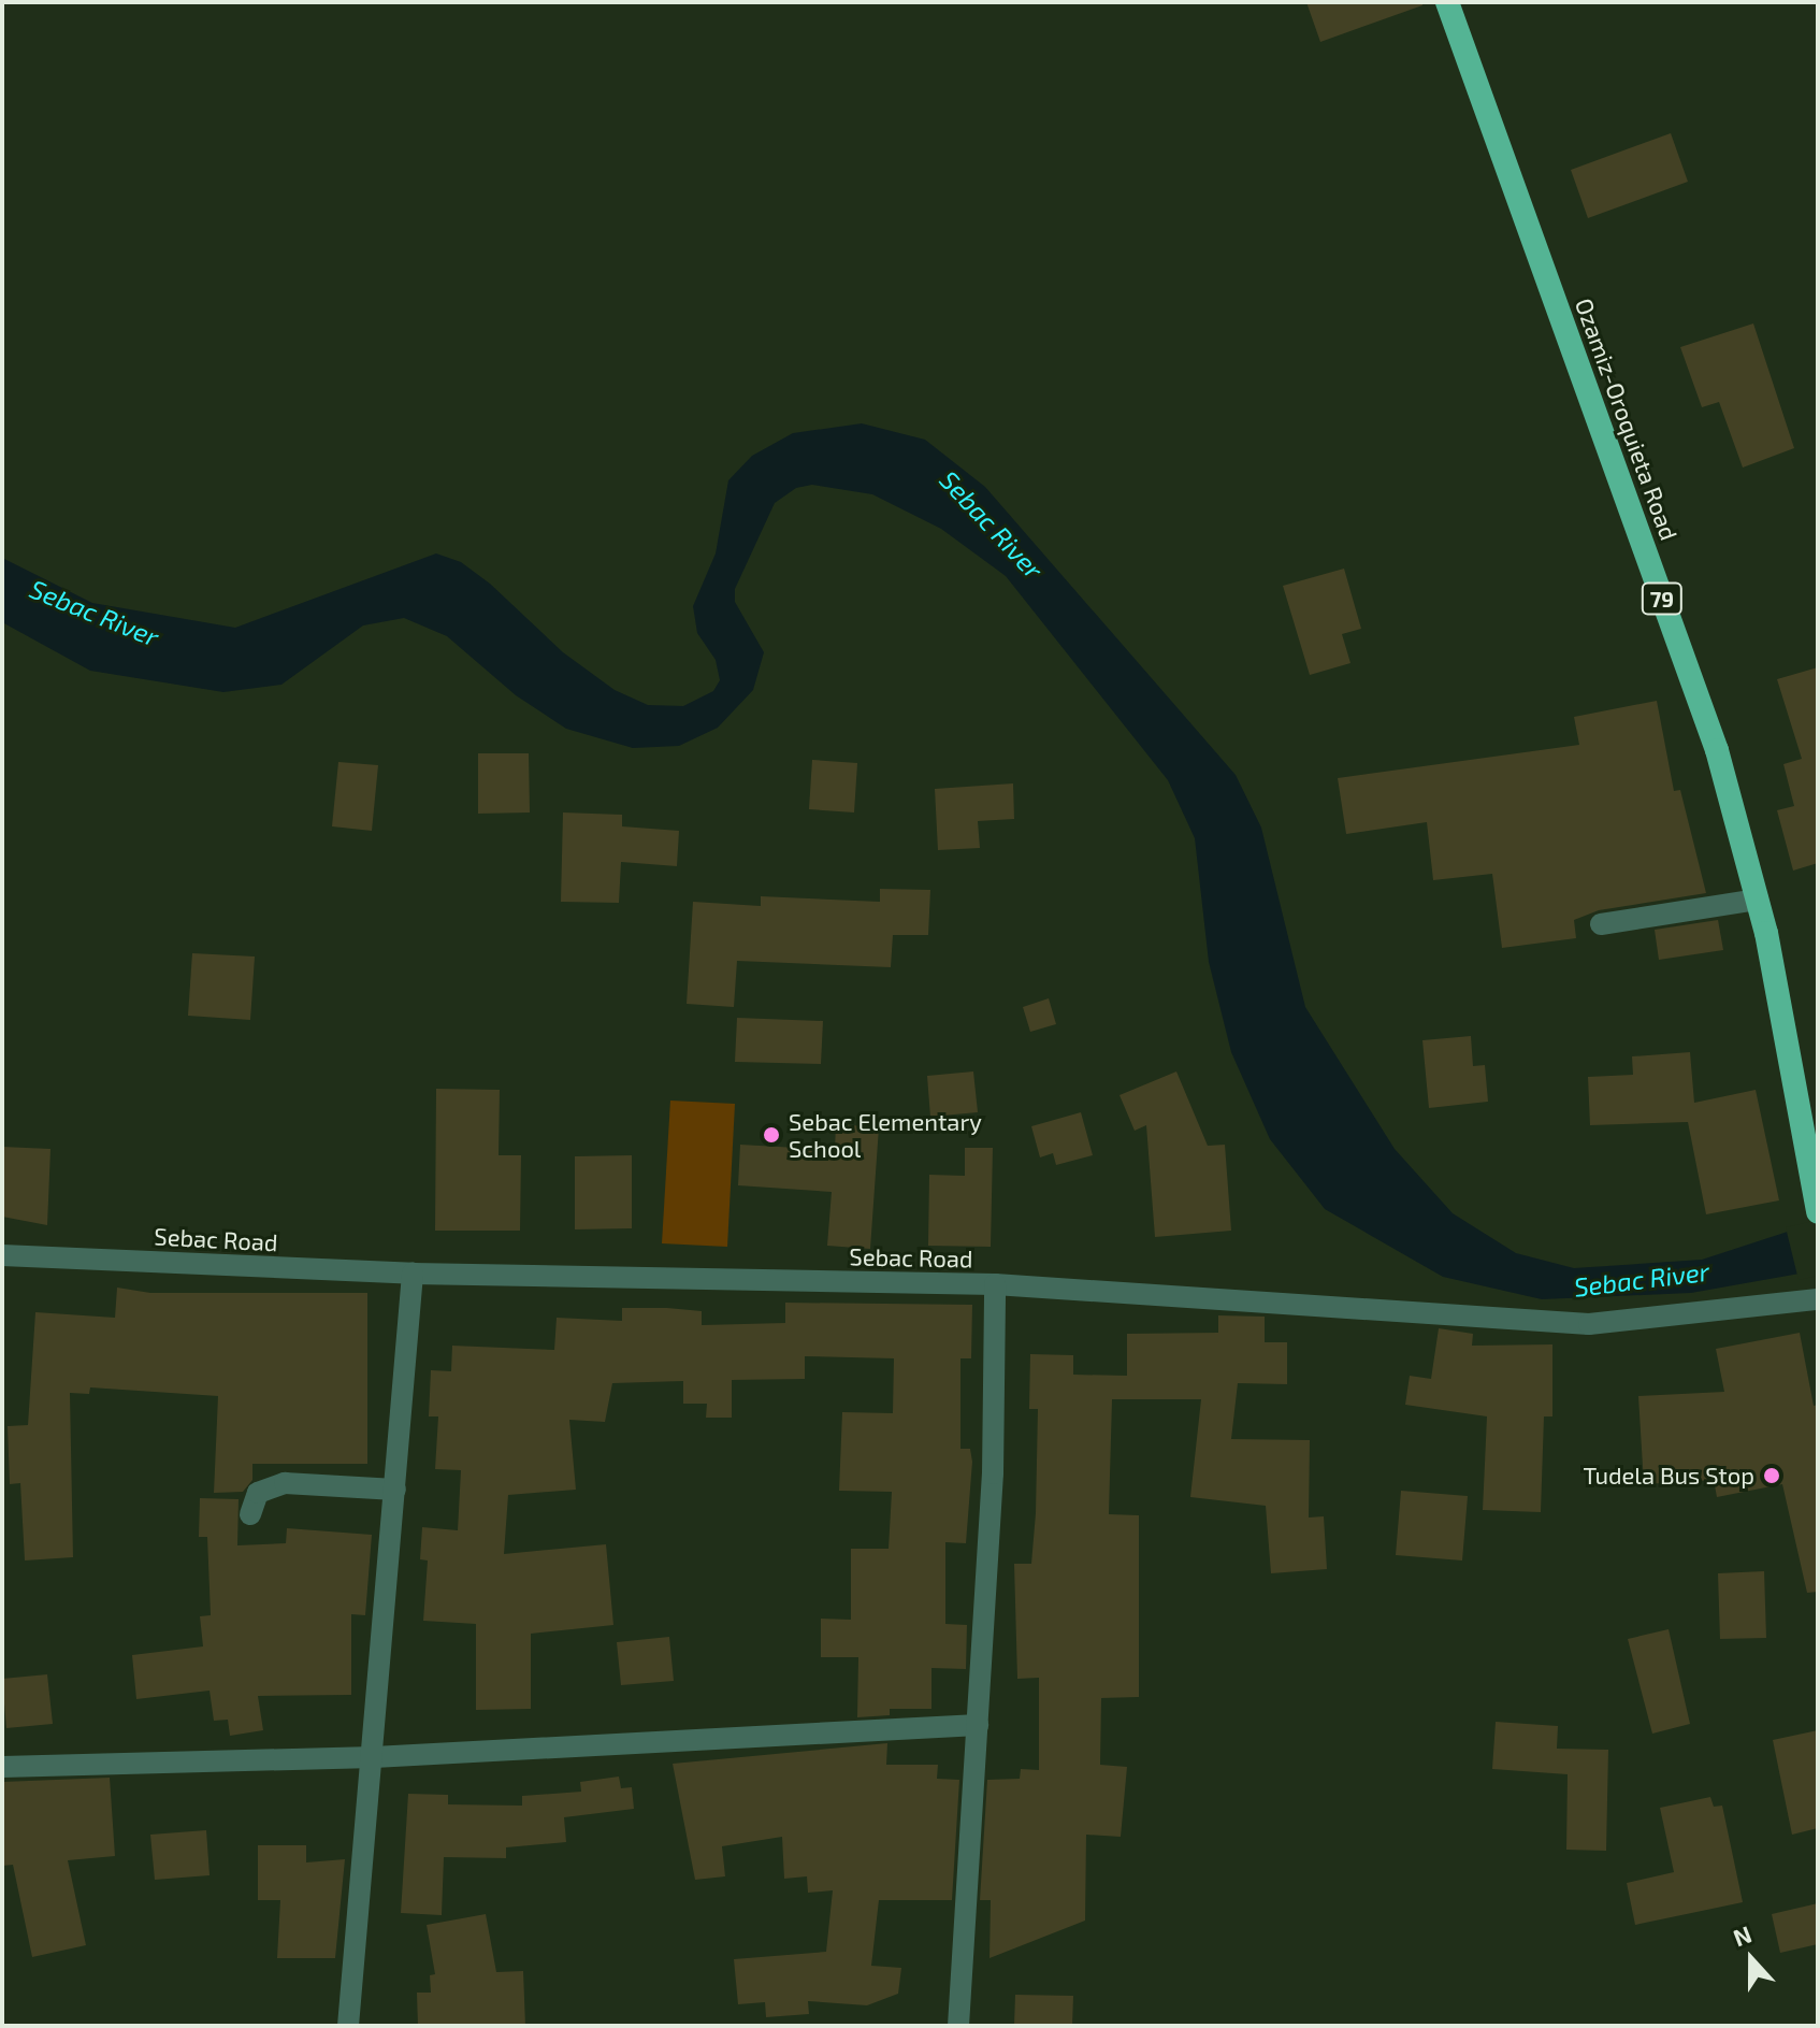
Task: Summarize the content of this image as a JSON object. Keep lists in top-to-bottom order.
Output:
{
  "streets": {
    "highway": ["Ozamiz-Oroquieta Road", "79"],
    "street": ["Sebac Road"]
  },
  "water": ["Sebac River"],
  "places": ["Sebac Elementary School", "Tudela Bus Stop"],
  "north": "top"
}
